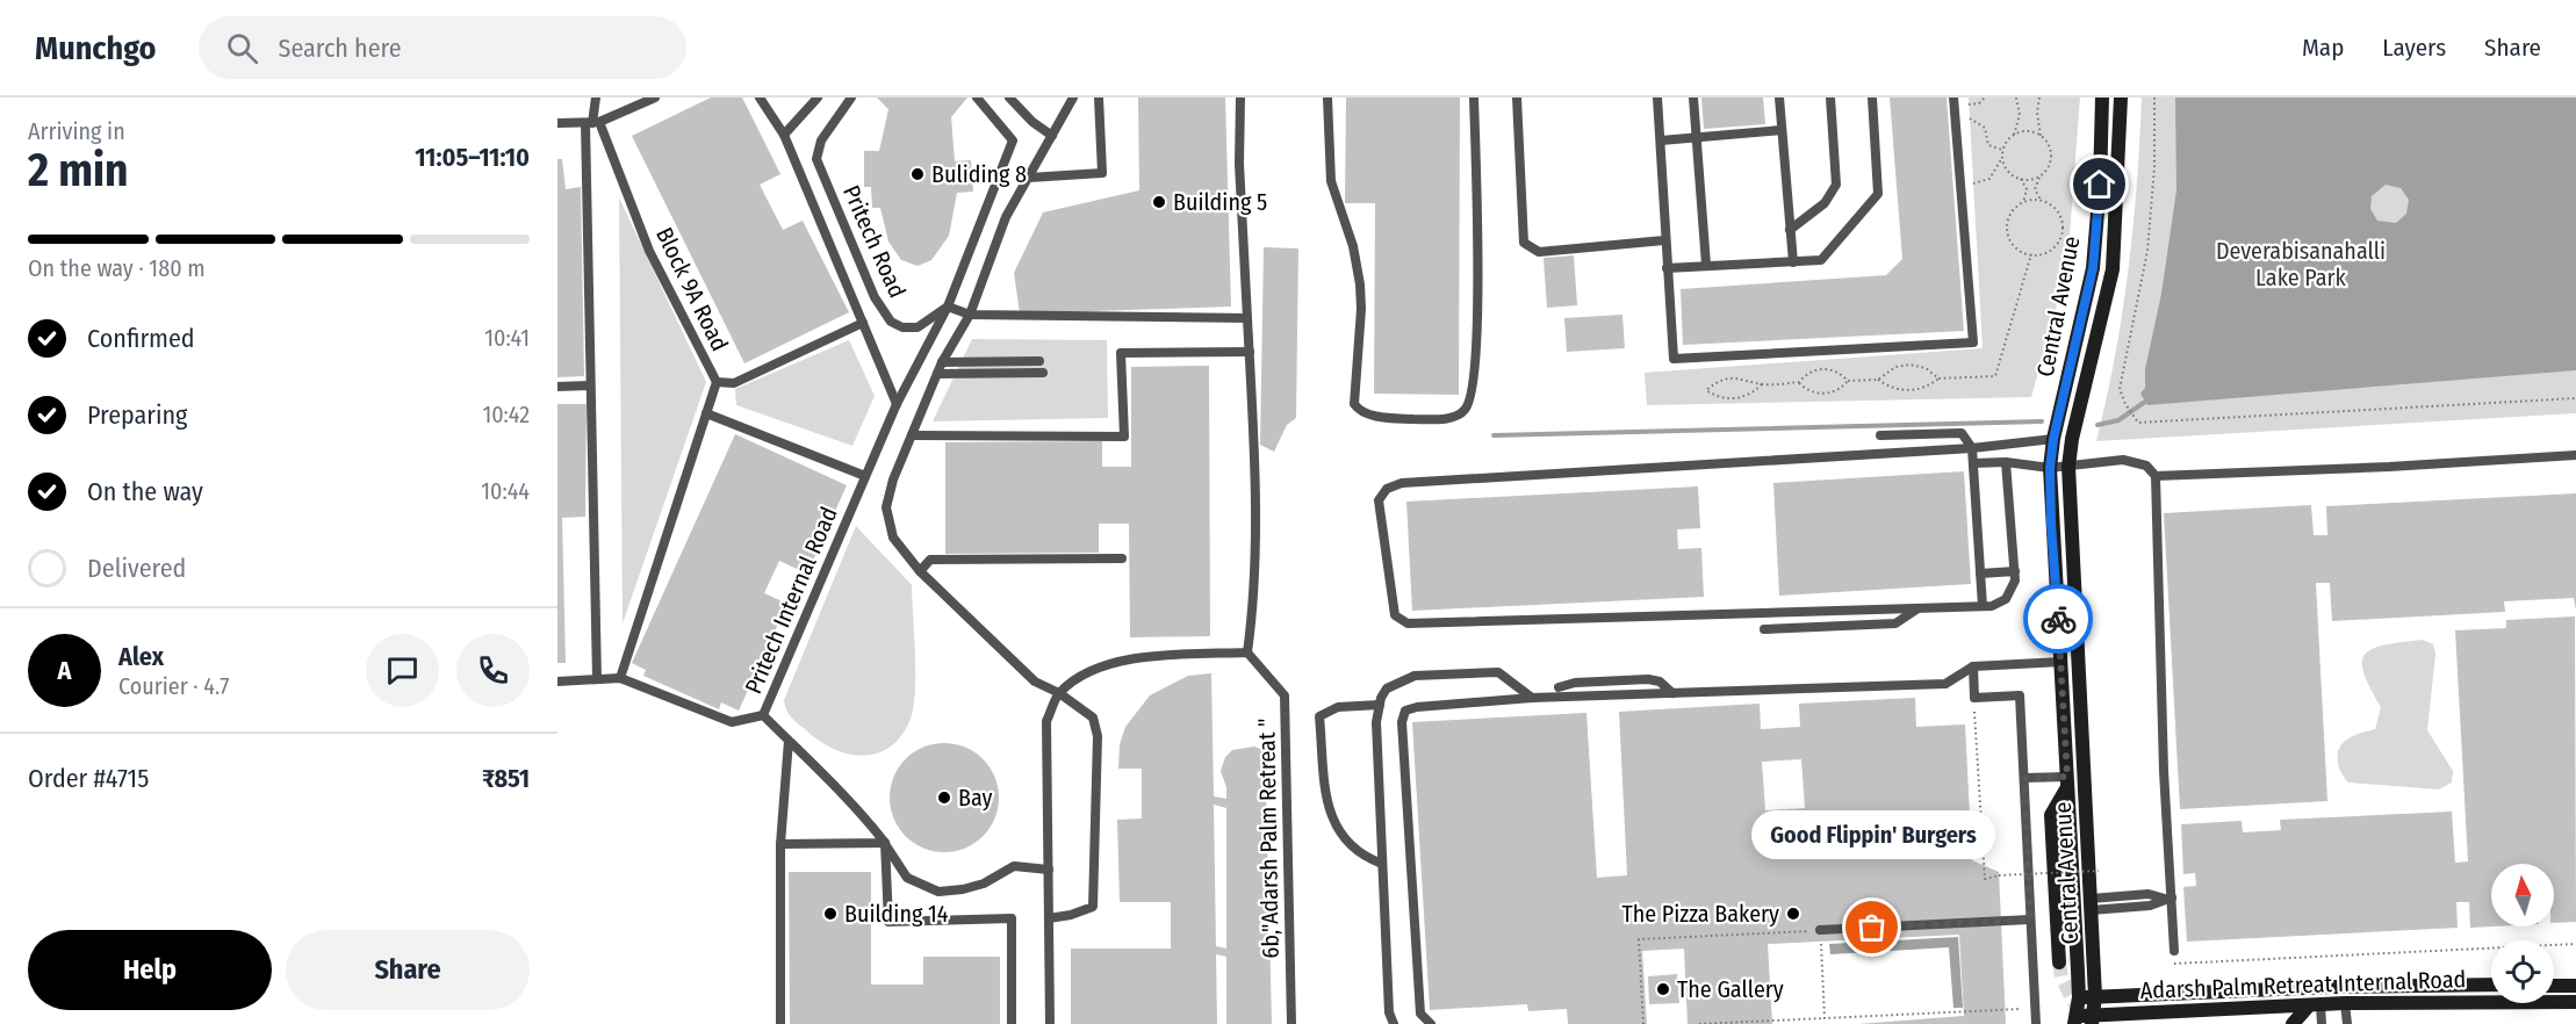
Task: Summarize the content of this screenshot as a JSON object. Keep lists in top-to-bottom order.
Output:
{
  "streets": {
    "street": ["Central Avenue", "Adarsh Palm Retreat Internal Road"],
    "lane": [
      "Pritech Road",
      "Block 9A Road",
      "Pritech Internal Road",
      "6b,\"Adarsh Palm Retreat \""
    ]
  },
  "crossings": [
    ["Pritech Road", "Pritech Internal Road"],
    ["Central Avenue", "Adarsh Palm Retreat Internal Road"]
  ],
  "parks": ["Deverabisanahalli Lake Park"],
  "places": [
    "Buliding 8",
    "Building 5",
    "Bay",
    "Building 14",
    "The Pizza Bakery",
    "Good Flippin' Burgers",
    "The Gallery"
  ],
  "north": "top",
  "page": {
    "header": "Munchgo",
    "search": "Search here",
    "nav": ["Map", "Layers", "Share"],
    "heading": ["2 min", "Arriving in", "11:05–11:10"],
    "panel": [
      "Alex",
      "Courier · 4.7",
      "Order #4715",
      "₹851"
    ],
    "bar": "On the way · 180 m",
    "list": [
      ["Confirmed", "10:41"],
      ["Preparing", "10:42"],
      ["On the way", "10:44"],
      "Delivered"
    ],
    "round": "A",
    "bubble": "Good Flippin' Burgers",
    "buttons": ["Help", "Share"]
  }
}
